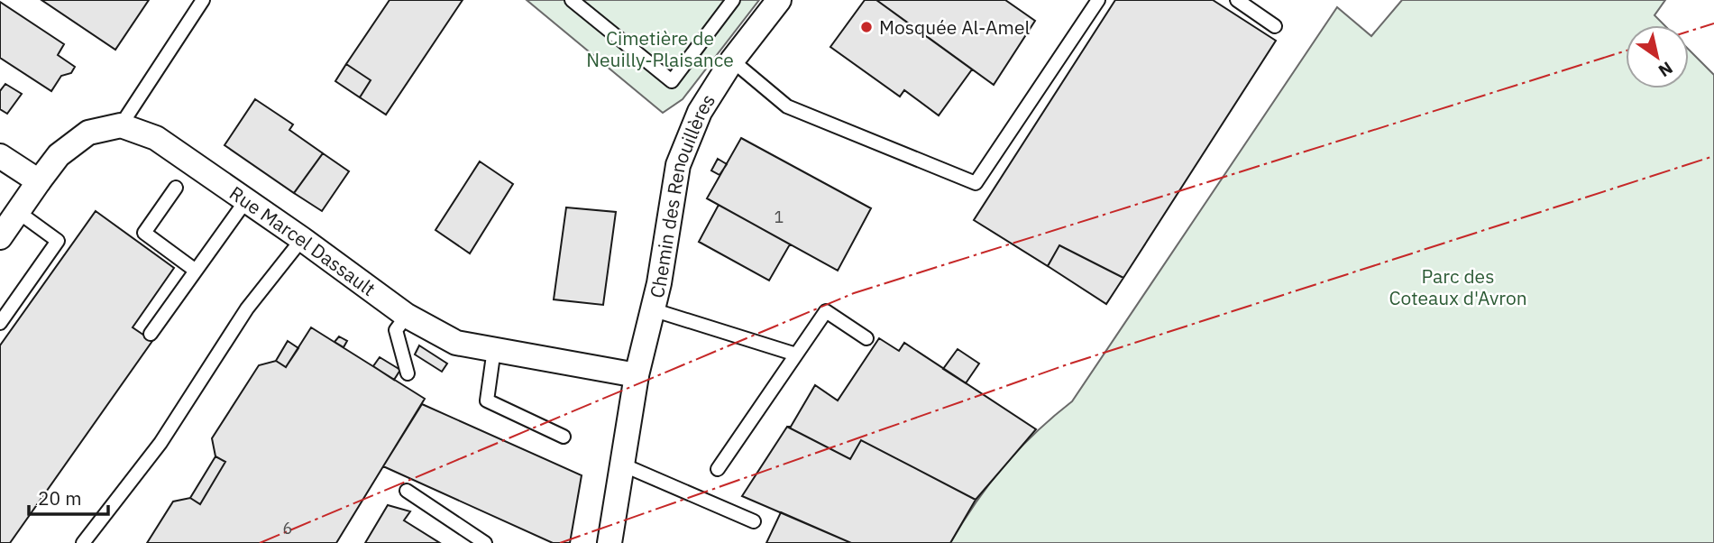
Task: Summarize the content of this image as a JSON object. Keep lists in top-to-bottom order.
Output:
{
  "streets": {
    "street": ["Chemin des Renouillères", "Rue Marcel Dassault"]
  },
  "crossings": [
    ["Chemin des Renouillères", "Rue Marcel Dassault"]
  ],
  "parks": ["Cimetière de Neuilly-Plaisance", "Parc des Coteaux d'Avron"],
  "places": ["Mosquée Al-Amel"],
  "house_numbers": ["1", "6"],
  "scale_bar": "20 m",
  "north": "bottom right"
}
